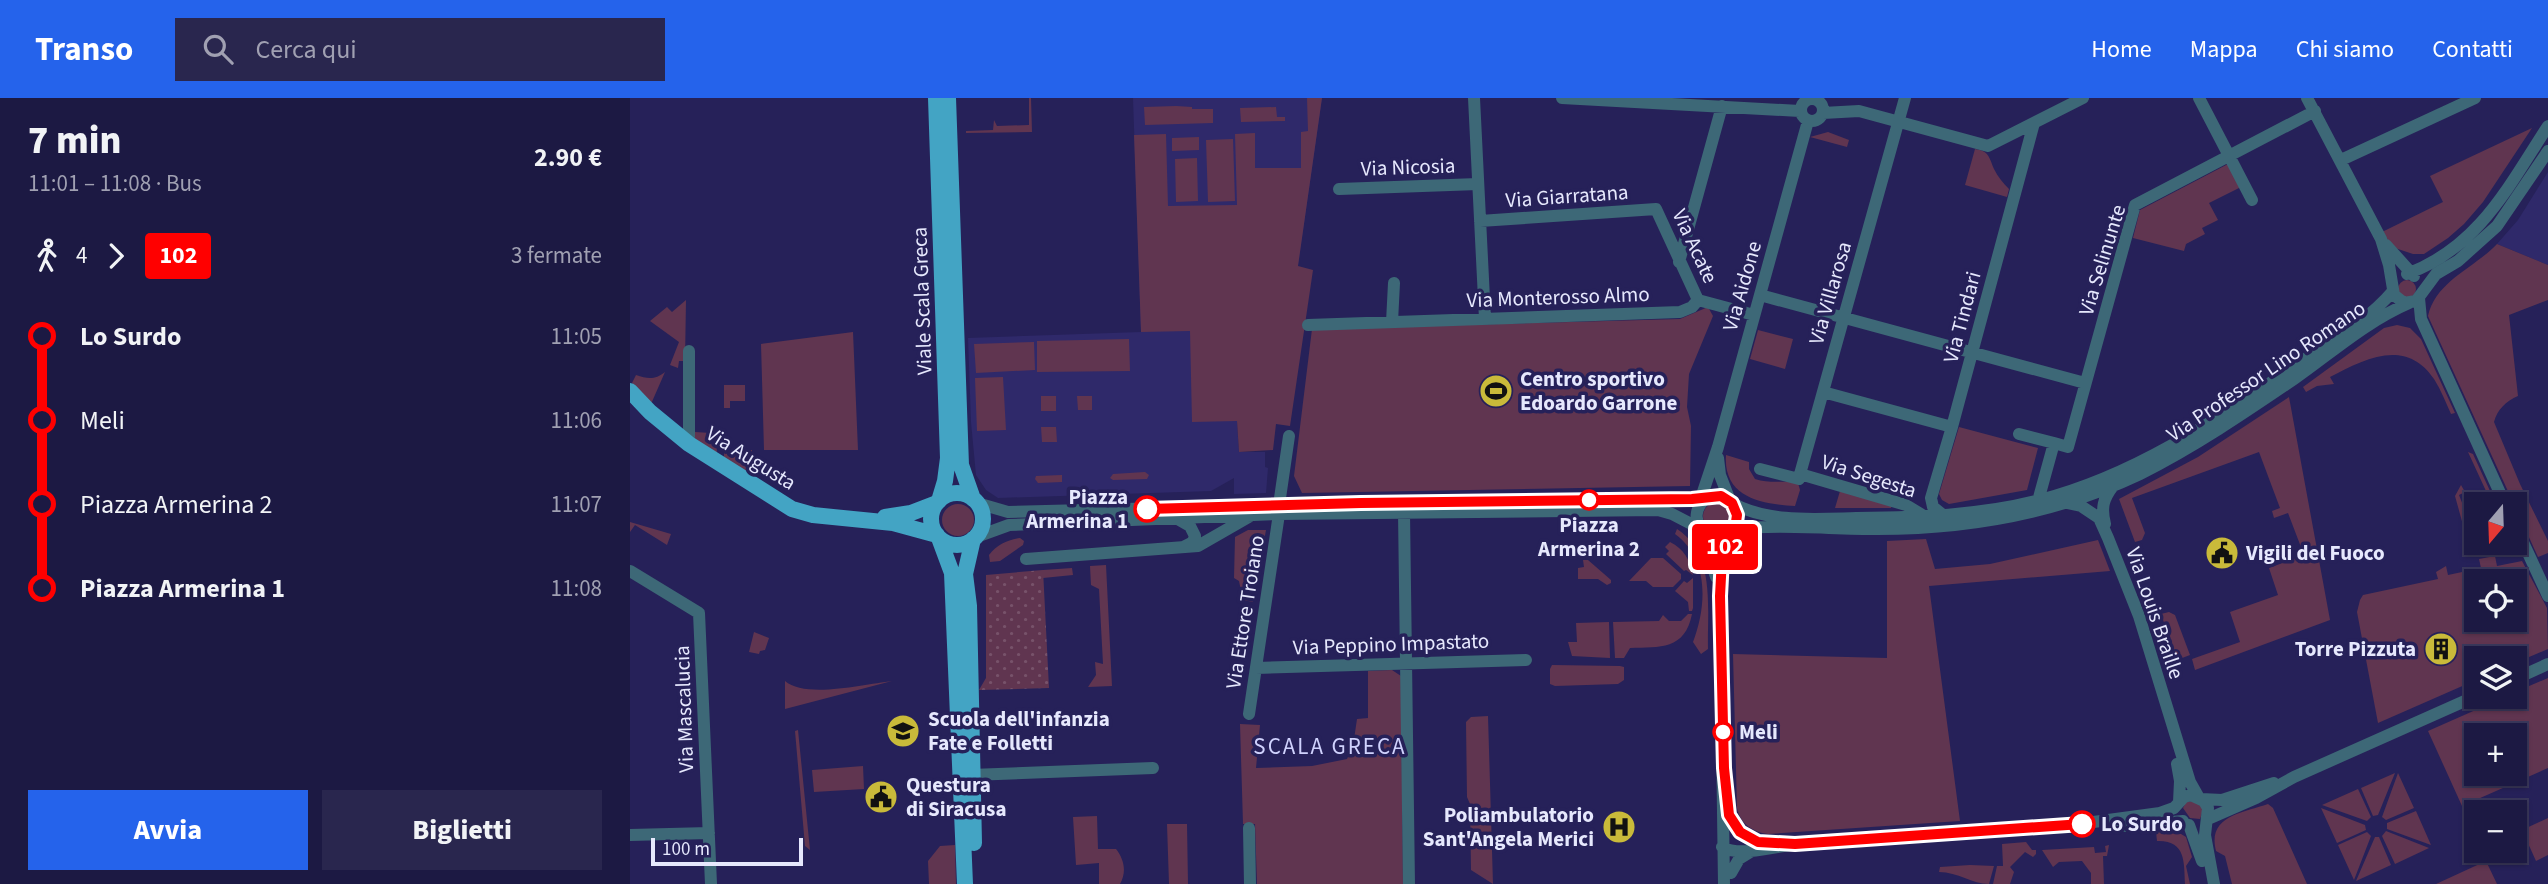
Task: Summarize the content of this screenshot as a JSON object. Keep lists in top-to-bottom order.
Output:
{
  "streets": {
    "main road": ["Viale Scala Greca", "Via Augusta"],
    "street": [
      "Via Nicosia",
      "Via Giarratana",
      "Via Acate",
      "Via Selinunte",
      "Via Aidone",
      "Via Villarosa",
      "Via Monterosso Almo",
      "Via Tindari",
      "Via Professor Lino Romano",
      "Via Segesta",
      "Via Ettore Troiano",
      "Via Louis Braille",
      "Via Peppino Impastato",
      "Via Mascalucia"
    ]
  },
  "crossings": [
    ["Via Giarratana", "Via Acate"],
    ["Via Acate", "Via Monterosso Almo"],
    ["Via Aidone", "Via Professor Lino Romano"],
    ["Via Villarosa", "Via Segesta"],
    ["Via Tindari", "Via Professor Lino Romano"],
    ["Via Professor Lino Romano", "Via Segesta"],
    ["Via Ettore Troiano", "Via Peppino Impastato"]
  ],
  "districts": ["SCALA GRECA"],
  "places": {
    "sports": ["Centro sportivo Edoardo Garrone"],
    "other": [
      "Piazza Armerina 2",
      "Piazza Armerina 1",
      "Meli",
      "Lo Surdo"
    ],
    "public building": ["Vigili del Fuoco", "Questura di Siracusa"],
    "building": ["Torre Pizzuta"],
    "school or university": ["Scuola dell'infanzia Fate e Folletti"],
    "hospital": ["Poliambulatorio Sant'Angela Merici"]
  },
  "lines": ["bus line 102"],
  "scale_bar": "100 m",
  "north": "bottom",
  "page": {
    "header": "Transo",
    "search": "Cerca qui",
    "nav": [
      "Home",
      "Mappa",
      "Chi siamo",
      "Contatti"
    ],
    "heading": ["7 min", "11:01 – 11:08 · Bus", "2.90 €"],
    "on_map": "102",
    "legs": ["4", "102", "3 fermate"],
    "list": [
      {
        "name": "Lo Surdo",
        "value": "11:05"
      },
      {
        "name": "Meli",
        "value": "11:06"
      },
      {
        "name": "Piazza Armerina 2",
        "value": "11:07"
      },
      {
        "name": "Piazza Armerina 1",
        "value": "11:08"
      }
    ],
    "map_buttons": ["+", "−"],
    "buttons": ["Avvia", "Biglietti"],
    "scale": "100 m"
  }
}
